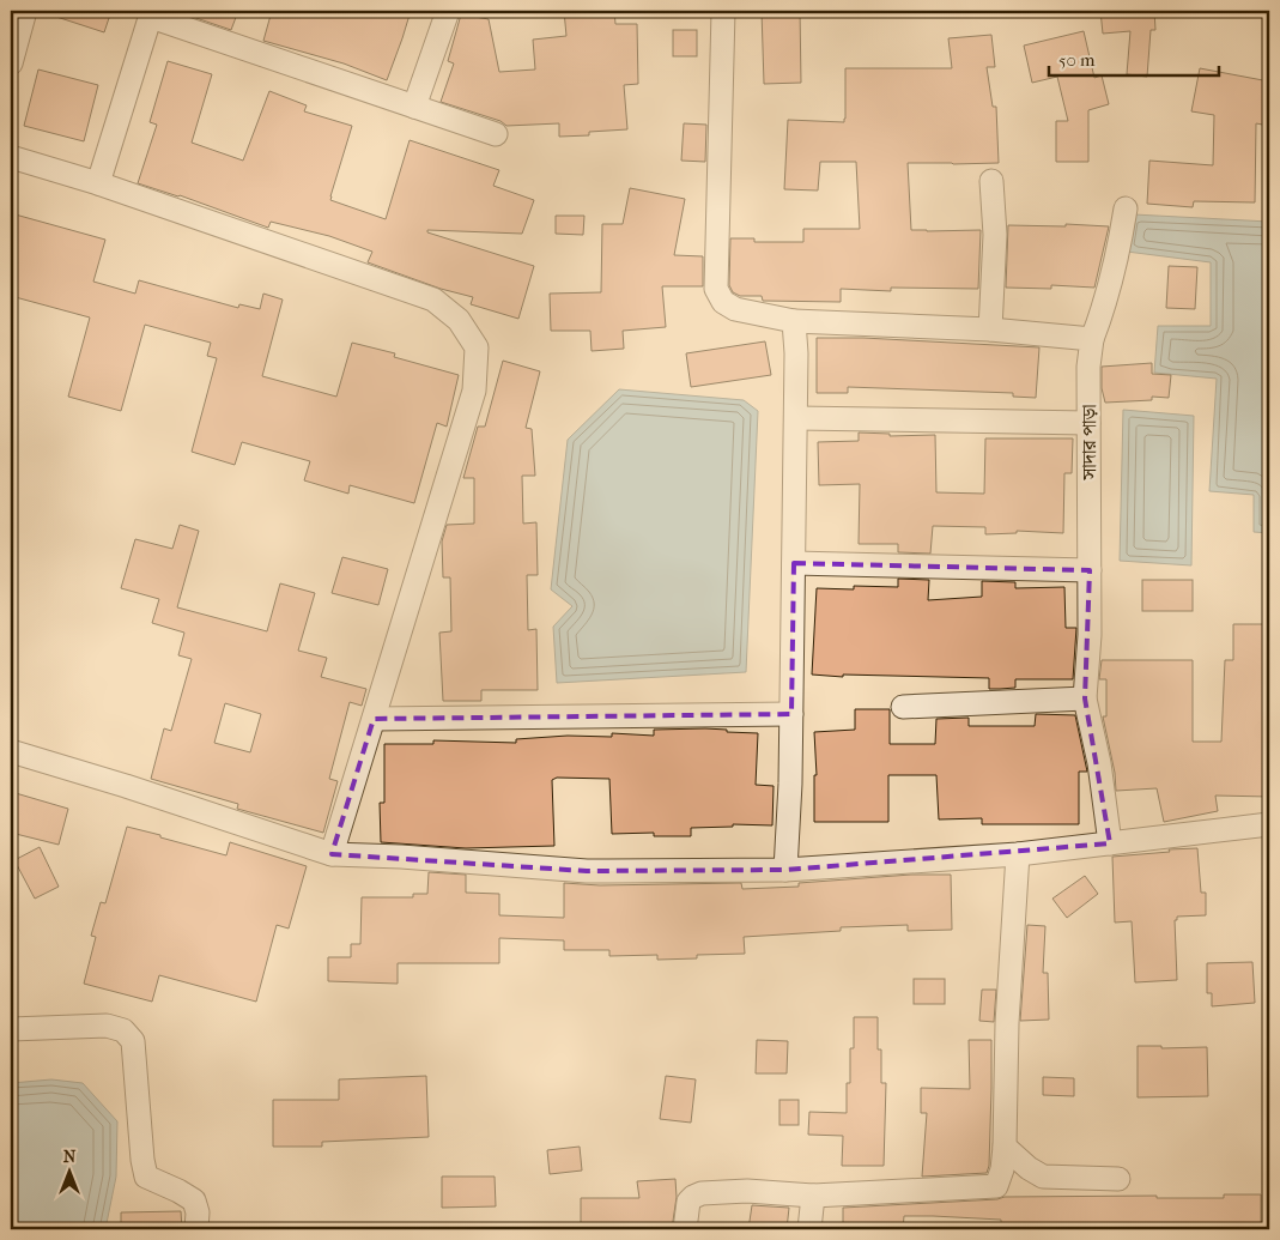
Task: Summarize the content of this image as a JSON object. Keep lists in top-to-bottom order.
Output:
{
  "streets": {
    "street": ["সাদার পাড়া"]
  },
  "scale_bar": "50 m",
  "north": "top"
}
